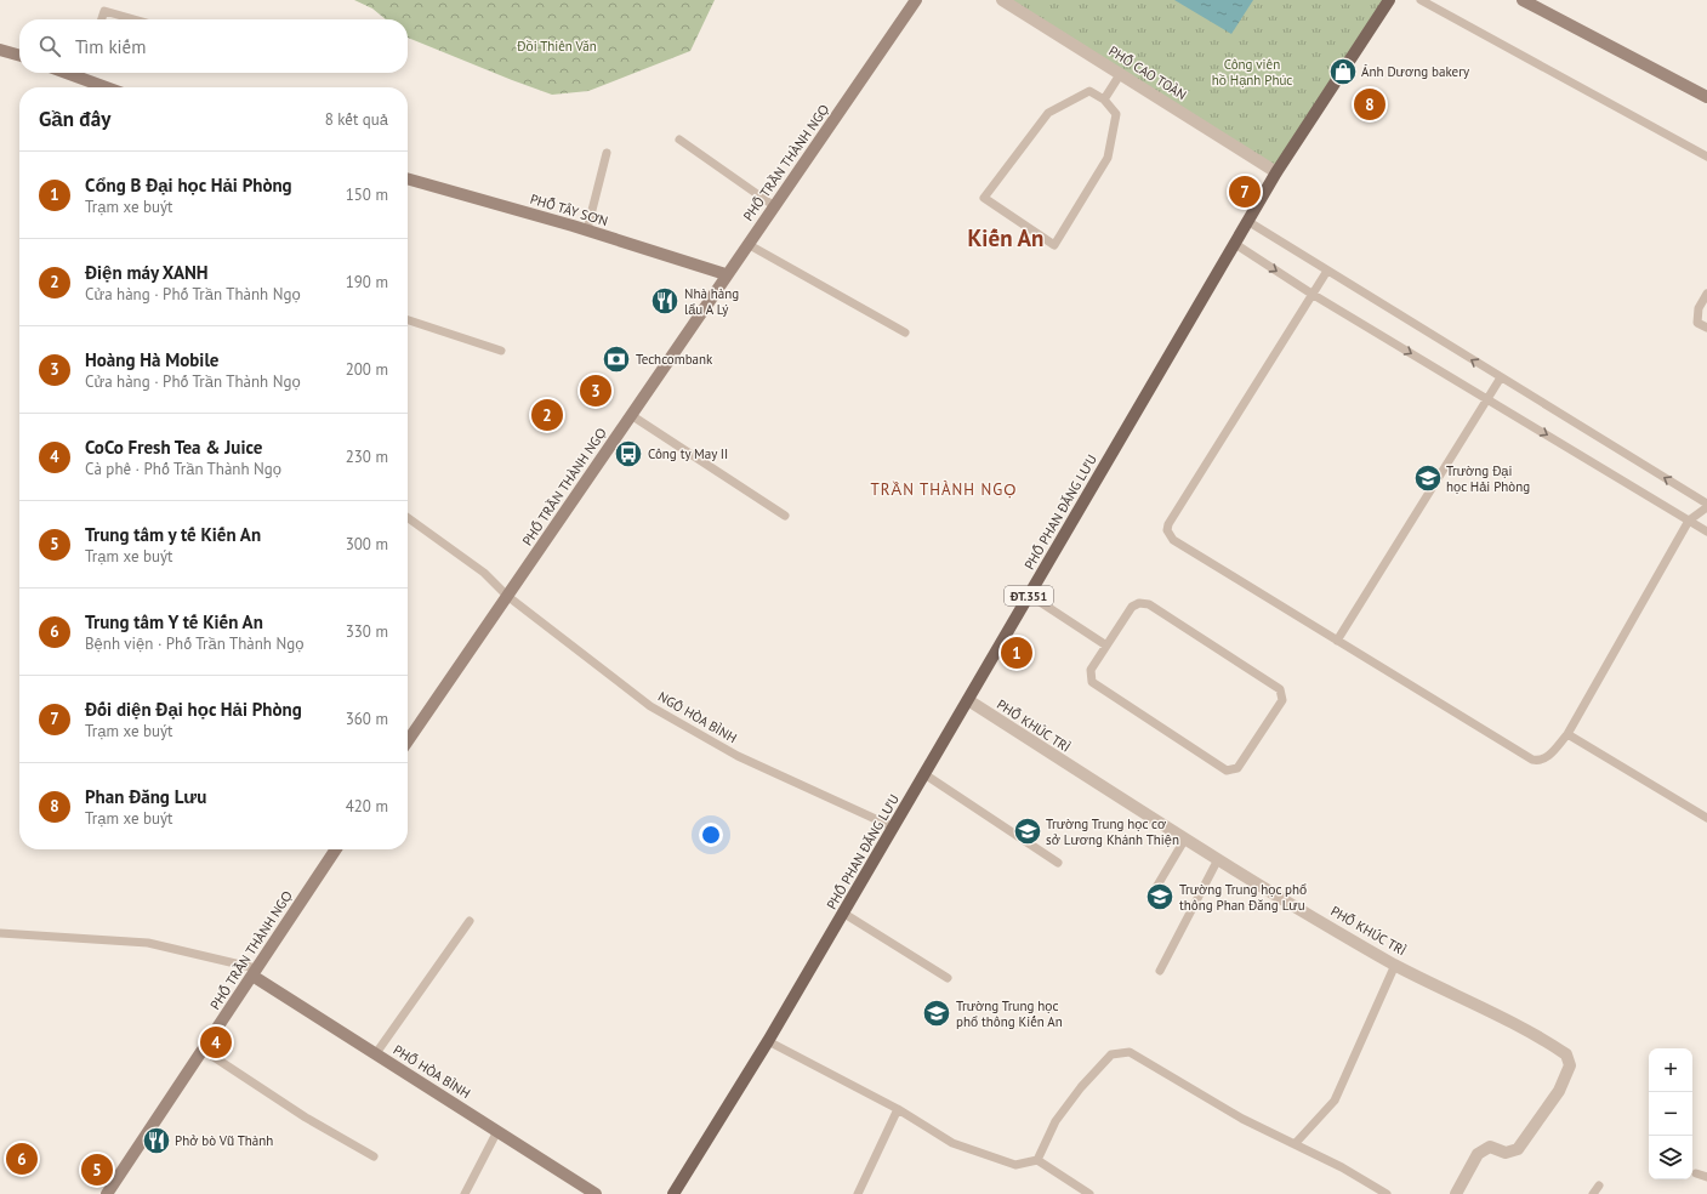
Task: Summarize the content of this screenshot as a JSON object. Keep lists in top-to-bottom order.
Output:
{
  "streets": {
    "main road": [
      "PHỐ TRẦN THÀNH NGỌ",
      "PHỐ TÂY SƠN",
      "PHỐ PHAN ĐĂNG LƯU",
      "ĐT.351",
      "PHỐ HÒA BÌNH"
    ],
    "street": ["PHỐ CAO TOÀN", "PHỐ KHÚC TRÌ"],
    "lane": ["NGÕ HÒA BÌNH"]
  },
  "crossings": [
    ["PHỐ CAO TOÀN", "PHỐ PHAN ĐĂNG LƯU"],
    ["PHỐ TRẦN THÀNH NGỌ", "PHỐ TÂY SƠN"],
    ["PHỐ TRẦN THÀNH NGỌ", "NGÕ HÒA BÌNH"],
    ["PHỐ TRẦN THÀNH NGỌ", "PHỐ HÒA BÌNH"],
    ["PHỐ PHAN ĐĂNG LƯU", "NGÕ HÒA BÌNH"],
    ["PHỐ PHAN ĐĂNG LƯU", "PHỐ KHÚC TRÌ"]
  ],
  "districts": ["Kiến An", "TRẦN THÀNH NGỌ"],
  "parks": ["Đồi Thiên Văn", "Công viên hồ Hạnh Phúc"],
  "places": {
    "shop": ["Ánh Dương bakery"],
    "restaurant": ["Nhà hàng lẩu A Lý", "Phở bò Vũ Thành"],
    "bank": ["Techcombank"],
    "bus stop": ["Công ty May II"],
    "school or university": [
      "Trường Đại học Hải Phòng",
      "Trường Trung học cơ sở Lương Khánh Thiện",
      "Trường Trung học phổ thông Phan Đăng Lưu",
      "Trường Trung học phổ thông Kiến An"
    ]
  },
  "page": {
    "search": "Tìm kiếm",
    "pins": [
      "8",
      "7",
      "3",
      "2",
      "1",
      "4",
      "6",
      "5"
    ],
    "heading": ["Gần đây", "8 kết quả"],
    "list": [
      {
        "mark": "1",
        "name": "Cổng B Đại học Hải Phòng",
        "note": "Trạm xe buýt",
        "value": "150 m"
      },
      {
        "mark": "2",
        "name": "Điện máy XANH",
        "note": "Cửa hàng · Phố Trần Thành Ngọ",
        "value": "190 m"
      },
      {
        "mark": "3",
        "name": "Hoàng Hà Mobile",
        "note": "Cửa hàng · Phố Trần Thành Ngọ",
        "value": "200 m"
      },
      {
        "mark": "4",
        "name": "CoCo Fresh Tea & Juice",
        "note": "Cà phê · Phố Trần Thành Ngọ",
        "value": "230 m"
      },
      {
        "mark": "5",
        "name": "Trung tâm y tế Kiến An",
        "note": "Trạm xe buýt",
        "value": "300 m"
      },
      {
        "mark": "6",
        "name": "Trung tâm Y tế Kiến An",
        "note": "Bệnh viện · Phố Trần Thành Ngọ",
        "value": "330 m"
      },
      {
        "mark": "7",
        "name": "Đối diện Đại học Hải Phòng",
        "note": "Trạm xe buýt",
        "value": "360 m"
      },
      {
        "mark": "8",
        "name": "Phan Đăng Lưu",
        "note": "Trạm xe buýt",
        "value": "420 m"
      }
    ],
    "map_buttons": ["+", "−"]
  }
}
